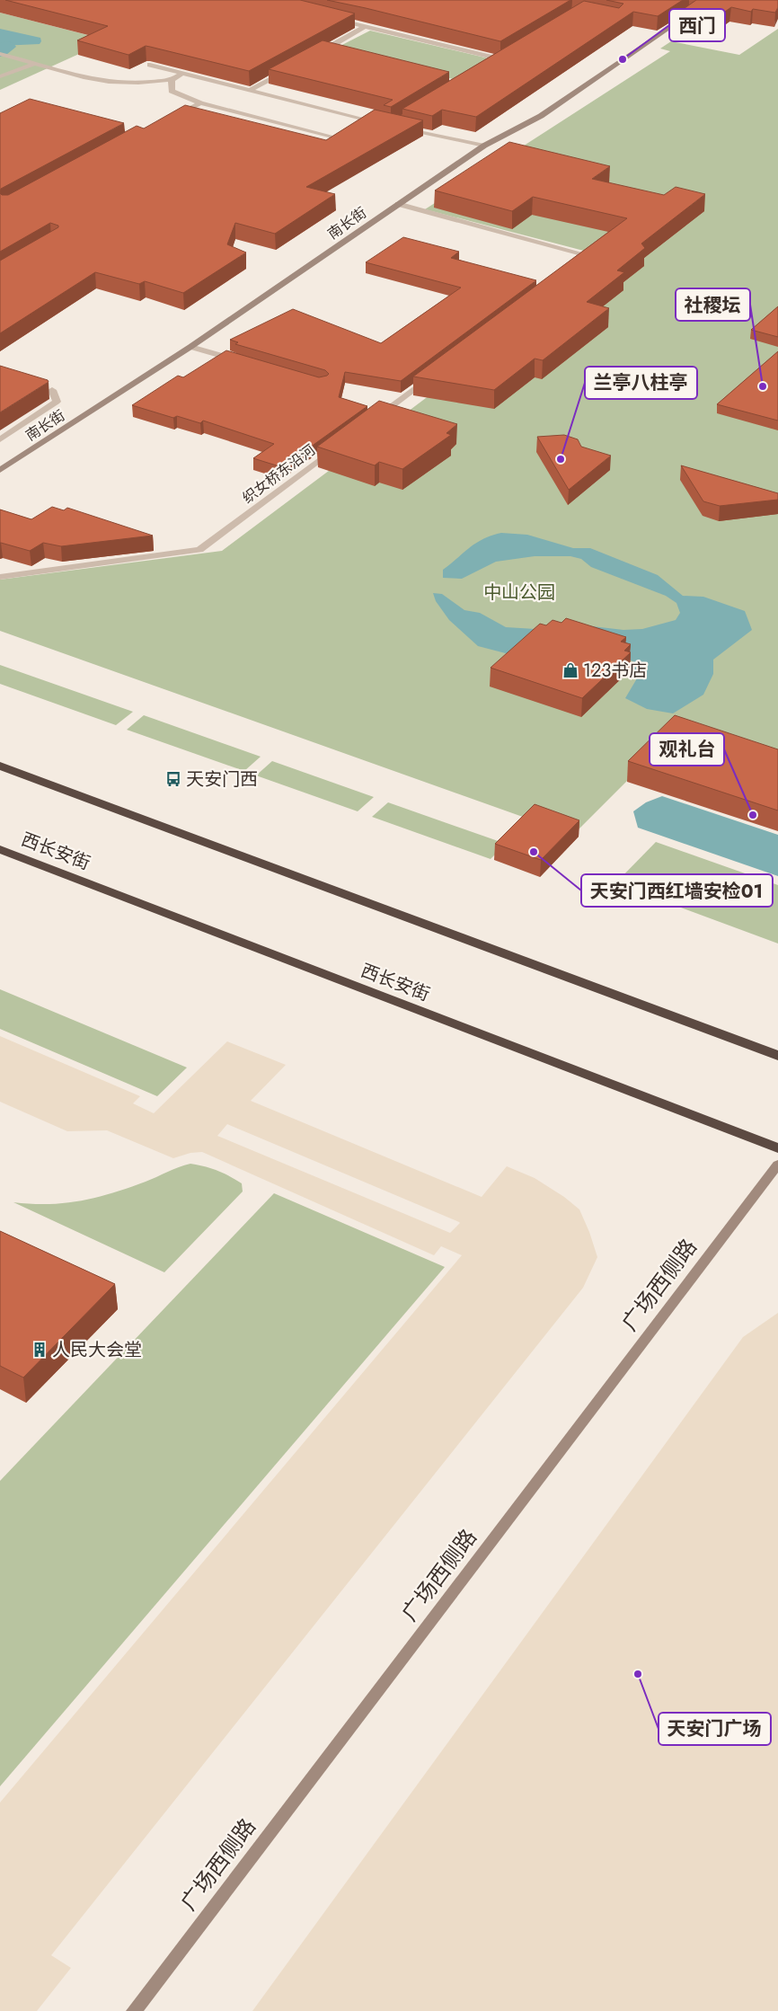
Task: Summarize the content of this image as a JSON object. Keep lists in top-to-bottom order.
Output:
{
  "streets": {
    "highway": ["西长安街"],
    "street": ["南长街", "广场西侧路"],
    "lane": ["织女桥东沿河"]
  },
  "parks": ["中山公园"],
  "places": {
    "other": [
      "西门",
      "社稷坛",
      "兰亭八柱亭",
      "观礼台",
      "天安门西红墙安检01",
      "天安门广场"
    ],
    "shop": ["123书店"],
    "bus stop": ["天安门西"],
    "building": ["人民大会堂"]
  }
}
